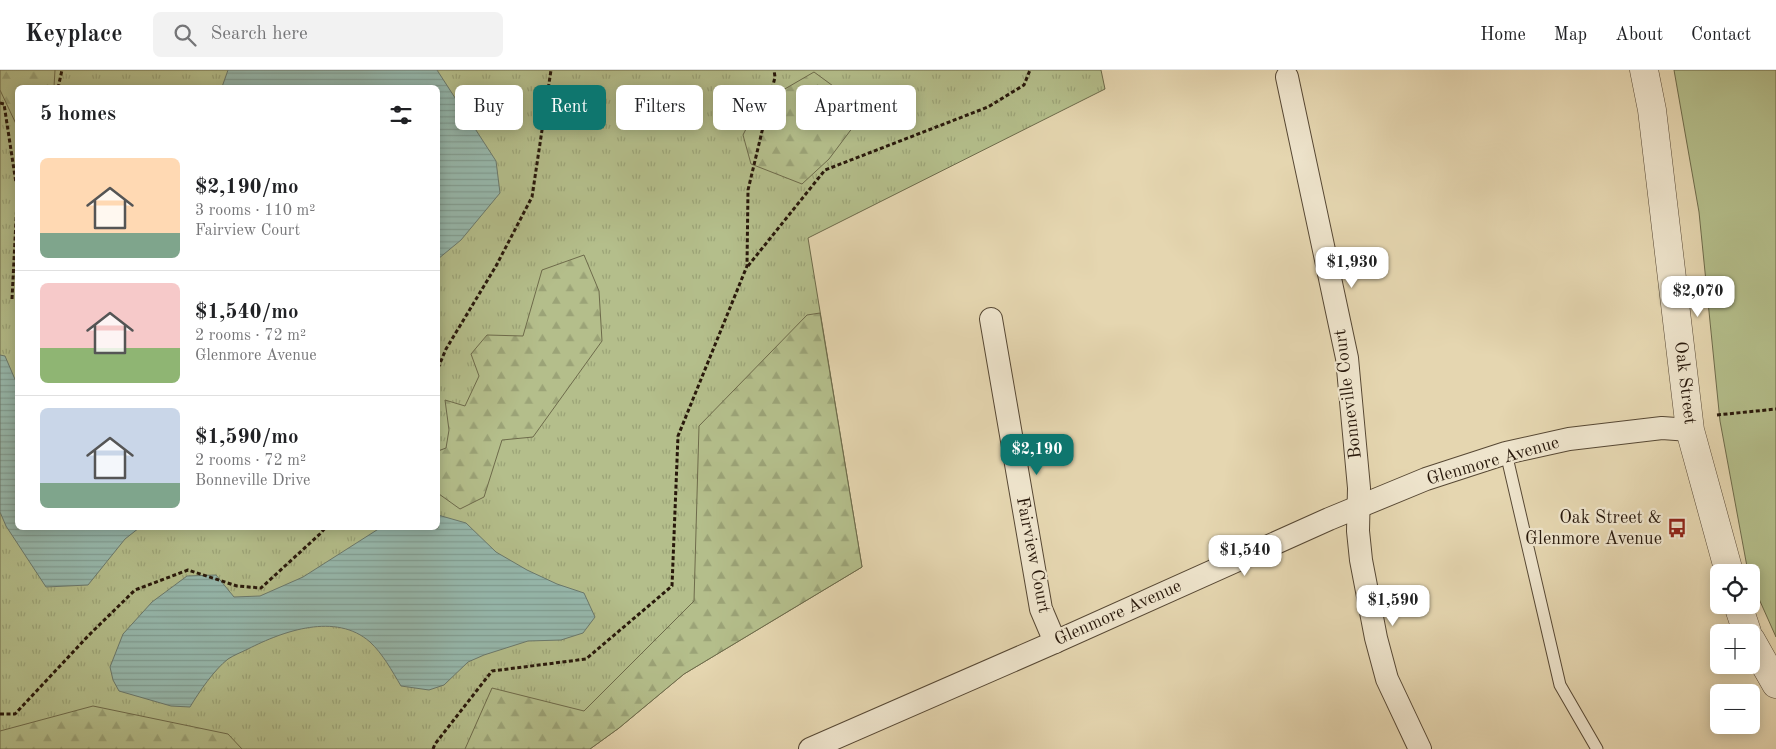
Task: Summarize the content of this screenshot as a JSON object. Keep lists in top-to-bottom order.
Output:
{
  "streets": {
    "street": [
      "Oak Street",
      "Bonneville Court",
      "Glenmore Avenue",
      "Fairview Court"
    ]
  },
  "crossings": [
    ["Oak Street", "Glenmore Avenue"],
    ["Bonneville Court", "Glenmore Avenue"],
    ["Glenmore Avenue", "Fairview Court"]
  ],
  "places": {
    "bus stop": ["Oak Street & Glenmore Avenue"]
  },
  "page": {
    "header": "Keyplace",
    "search": "Search here",
    "nav": [
      "Home",
      "Map",
      "About",
      "Contact"
    ],
    "chip": [
      "Buy",
      "Rent",
      "Filters",
      "New",
      "Apartment"
    ],
    "heading": "5 homes",
    "list": [
      {
        "name": "$2,190/mo",
        "note": "3 rooms · 110 m² · Fairview Court"
      },
      {
        "name": "$1,540/mo",
        "note": "2 rooms · 72 m² · Glenmore Avenue"
      },
      {
        "name": "$1,590/mo",
        "note": "2 rooms · 72 m² · Bonneville Drive"
      }
    ],
    "price": [
      "$1,930",
      "$2,070",
      "$2,190",
      "$1,540",
      "$1,590"
    ],
    "map_buttons": ["+", "−"]
  }
}
